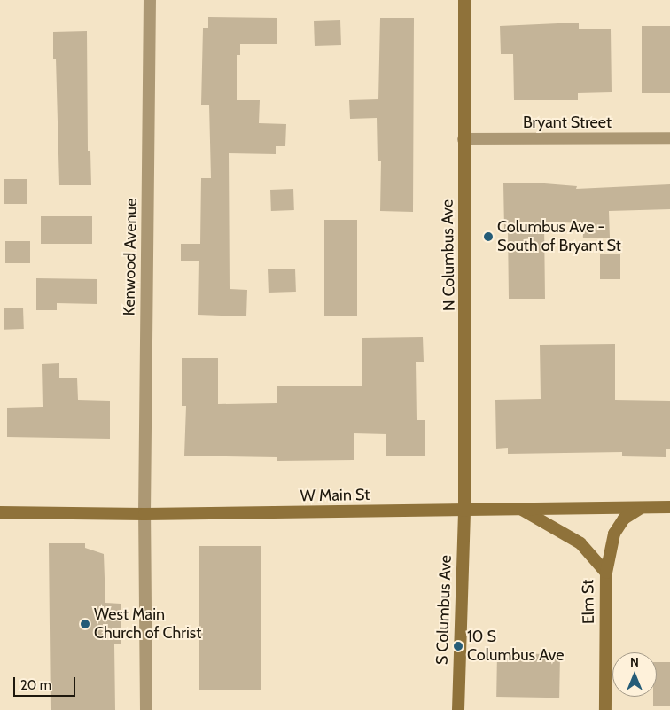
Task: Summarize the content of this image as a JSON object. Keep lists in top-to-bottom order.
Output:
{
  "streets": {
    "main road": [
      "N Columbus Ave",
      "W Main St",
      "Elm St",
      "S Columbus Ave"
    ],
    "street": ["Bryant Street", "Kenwood Avenue"]
  },
  "crossings": [
    ["Bryant Street", "N Columbus Ave"],
    ["N Columbus Ave", "W Main St"],
    ["N Columbus Ave", "S Columbus Ave"],
    ["Kenwood Avenue", "W Main St"],
    ["W Main St", "Elm St"],
    ["W Main St", "S Columbus Ave"]
  ],
  "places": ["Columbus Ave - South of Bryant St", "West Main Church of Christ", "10 S Columbus Ave"],
  "scale_bar": "20 m",
  "north": "top"
}
